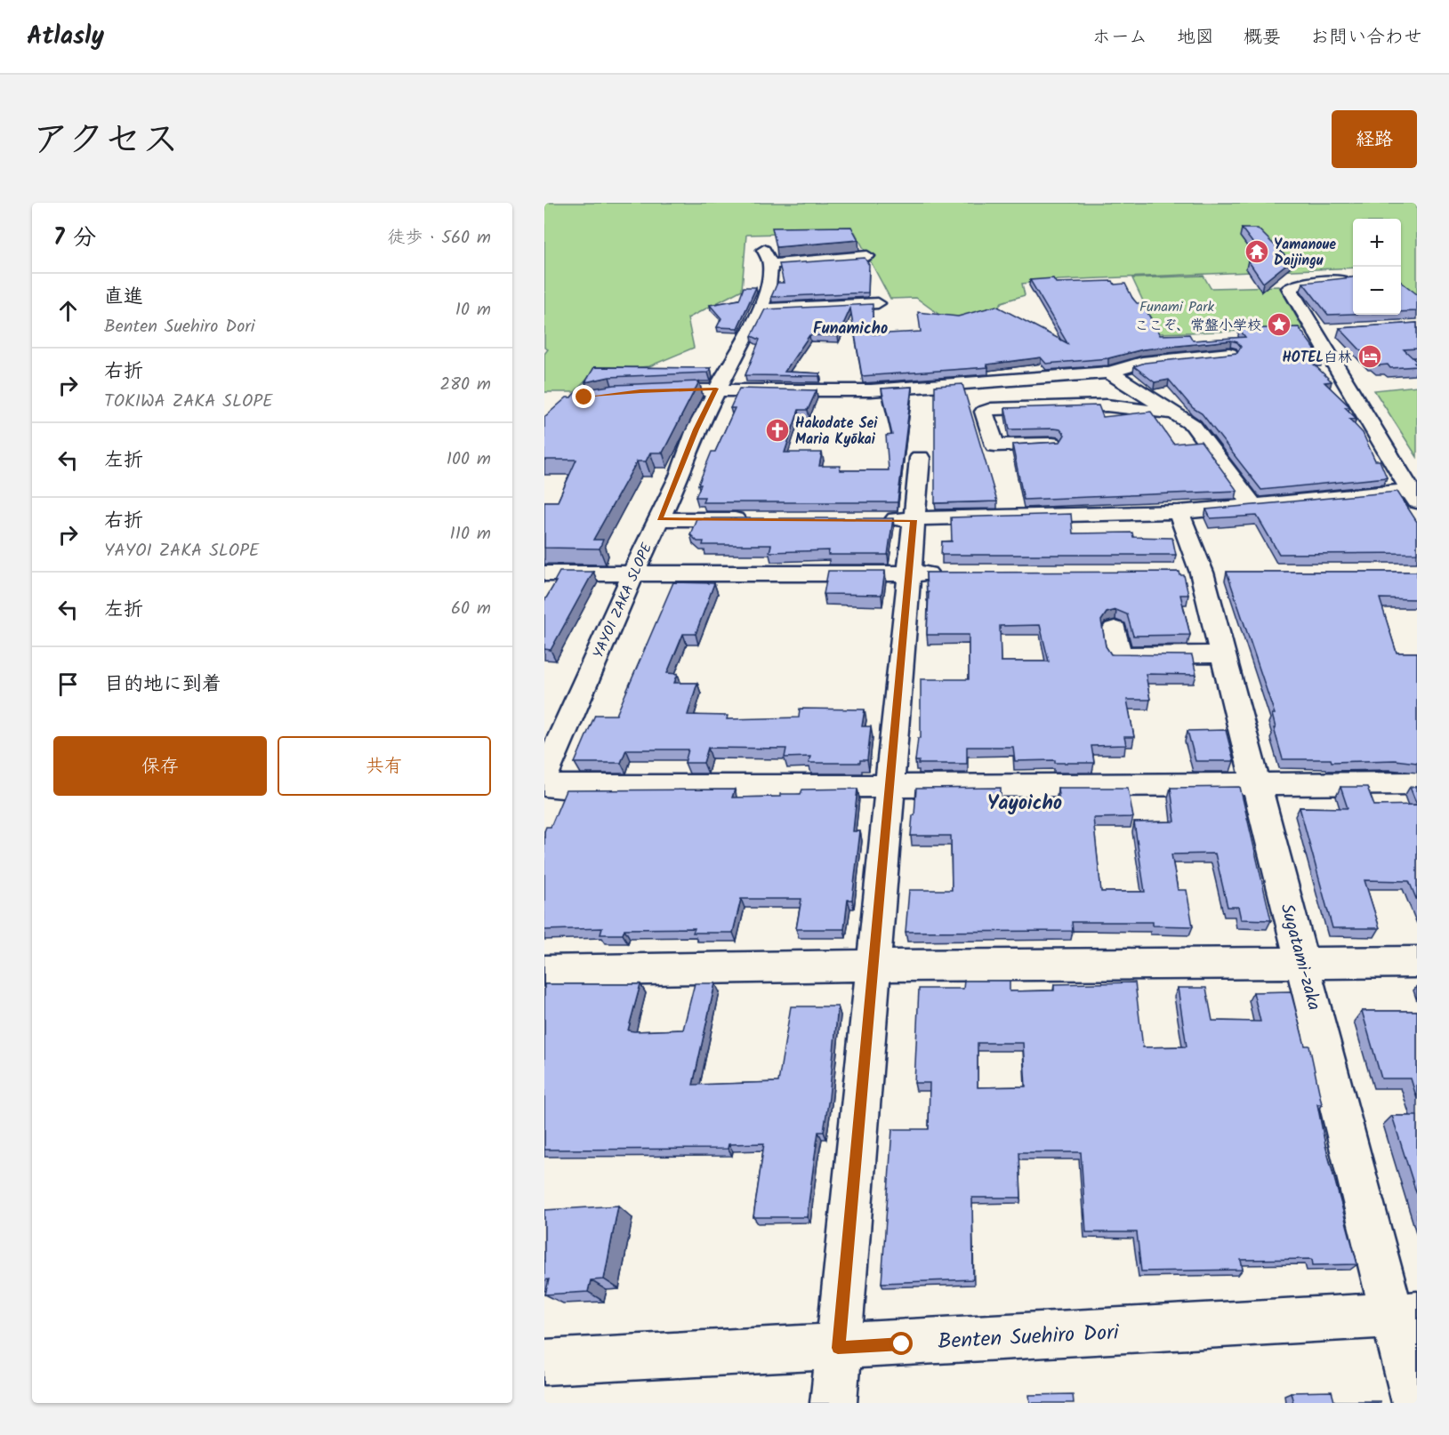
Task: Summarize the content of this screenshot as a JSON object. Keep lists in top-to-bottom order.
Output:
{
  "streets": {
    "street": ["YAYOI ZAKA SLOPE", "Sugatami-zaka", "Benten Suehiro Dori"]
  },
  "crossings": [
    ["Sugatami-zaka", "Benten Suehiro Dori"]
  ],
  "districts": ["Funamicho", "Yayoicho"],
  "parks": ["Funami Park"],
  "places": {
    "temple": ["Yamanoue Daijingu"],
    "place": ["ここぞ、常盤小学校"],
    "hotel": ["HOTEL白林"],
    "church": ["Hakodate Sei Maria Kyōkai"]
  },
  "page": {
    "header": "Atlasly",
    "nav": [
      "ホーム",
      "地図",
      "概要",
      "お問い合わせ"
    ],
    "title": "アクセス",
    "buttons": [
      "経路",
      ["保存", "共有"]
    ],
    "heading": ["7 分", "徒歩 · 560 m"],
    "map_buttons": ["+", "−"],
    "list": [
      ["直進", "Benten Suehiro Dori", "10 m"],
      ["右折", "TOKIWA ZAKA SLOPE", "280 m"],
      ["左折", "100 m"],
      ["右折", "YAYOI ZAKA SLOPE", "110 m"],
      ["左折", "60 m"],
      "目的地に到着"
    ]
  }
}
